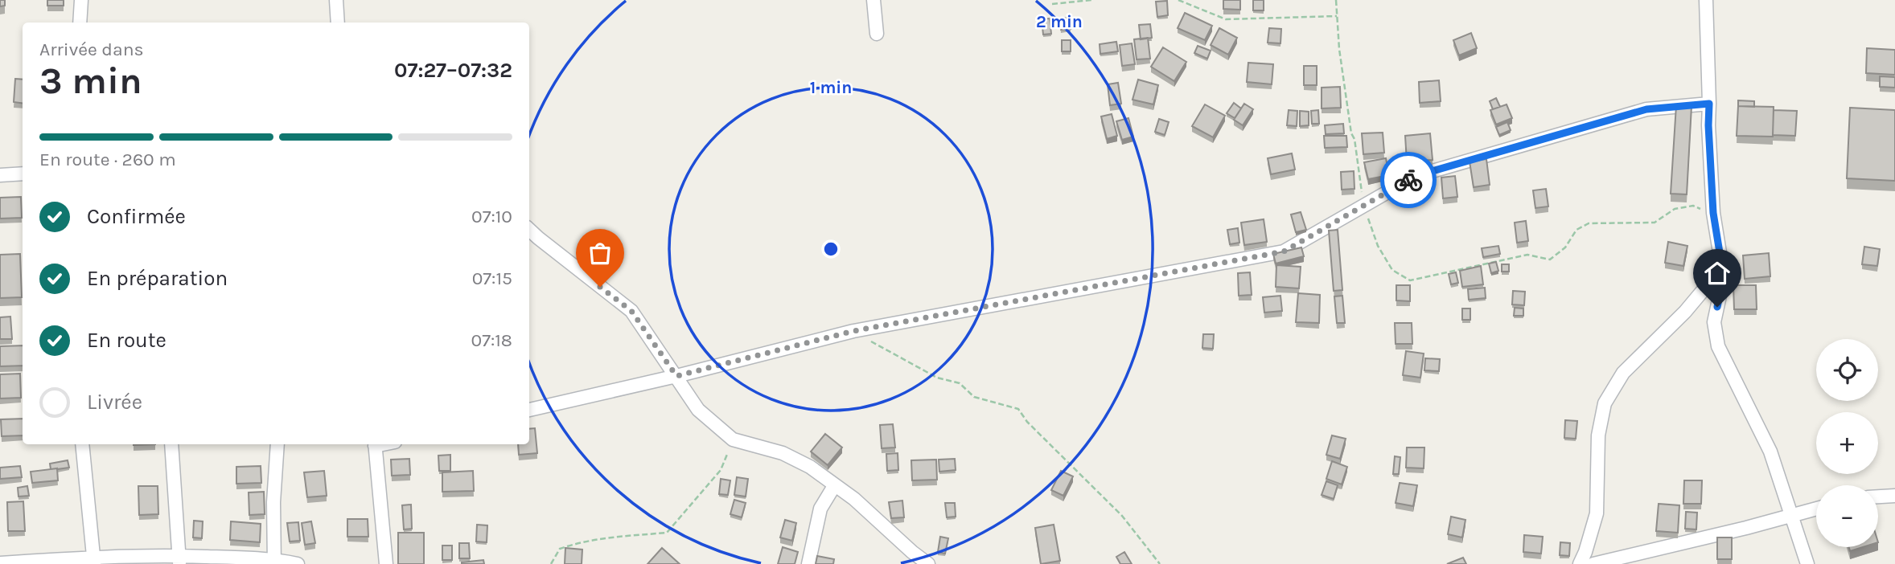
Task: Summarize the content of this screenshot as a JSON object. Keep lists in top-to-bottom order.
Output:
{
  "page": {
    "heading": ["3 min", "Arrivée dans", "07:27–07:32"],
    "bar": "En route · 260 m",
    "list": [
      ["Confirmée", "07:10"],
      ["En préparation", "07:15"],
      ["En route", "07:18"],
      "Livrée"
    ],
    "map_buttons": ["+", "−"]
  },
  "rings": ["2 min", "1 min"]
}
